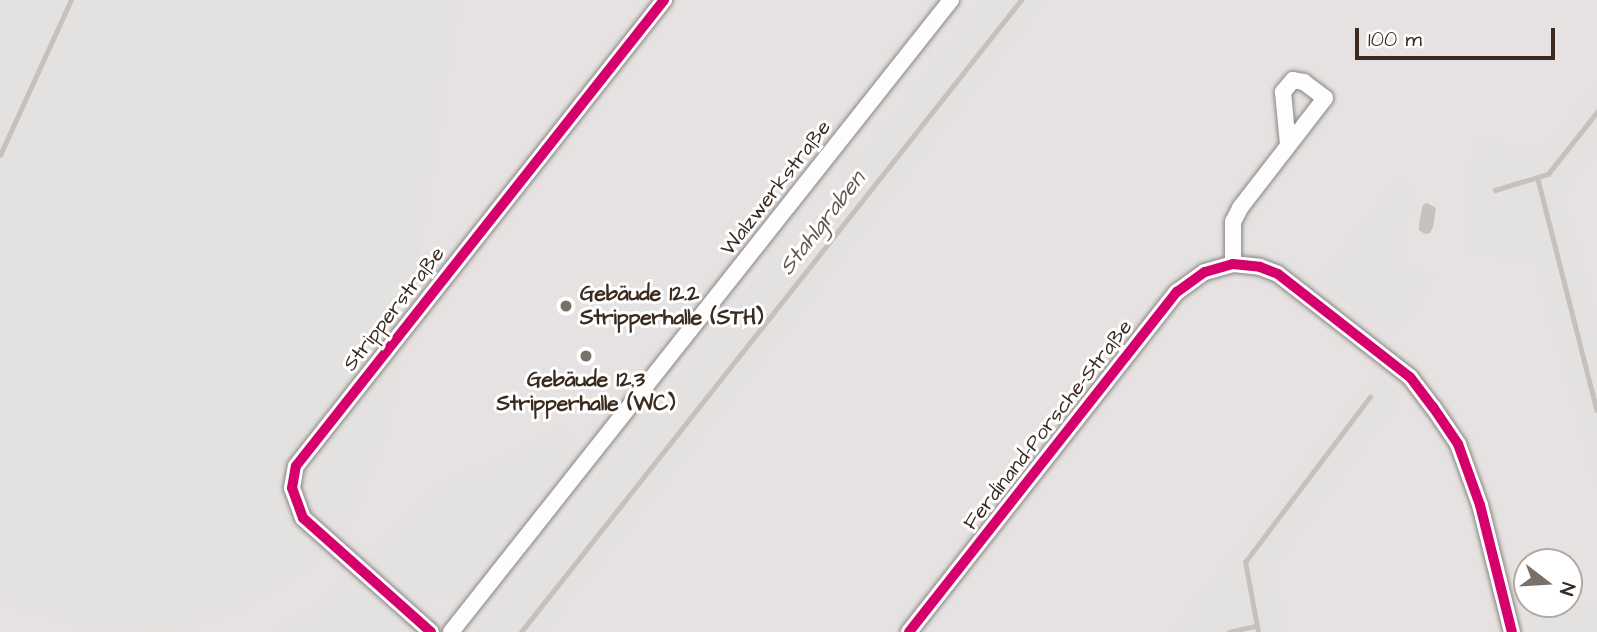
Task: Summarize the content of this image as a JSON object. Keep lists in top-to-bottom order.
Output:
{
  "streets": {
    "street": ["Walzwerkstraße", "Stripperstraße", "Ferdinand-Porsche-Straße"]
  },
  "water": ["Stahlgraben"],
  "places": ["Gebäude 12.2 Stripperhalle (STH)", "Gebäude 12.3 Stripperhalle (WC)"],
  "scale_bar": "100 m",
  "north": "right"
}
